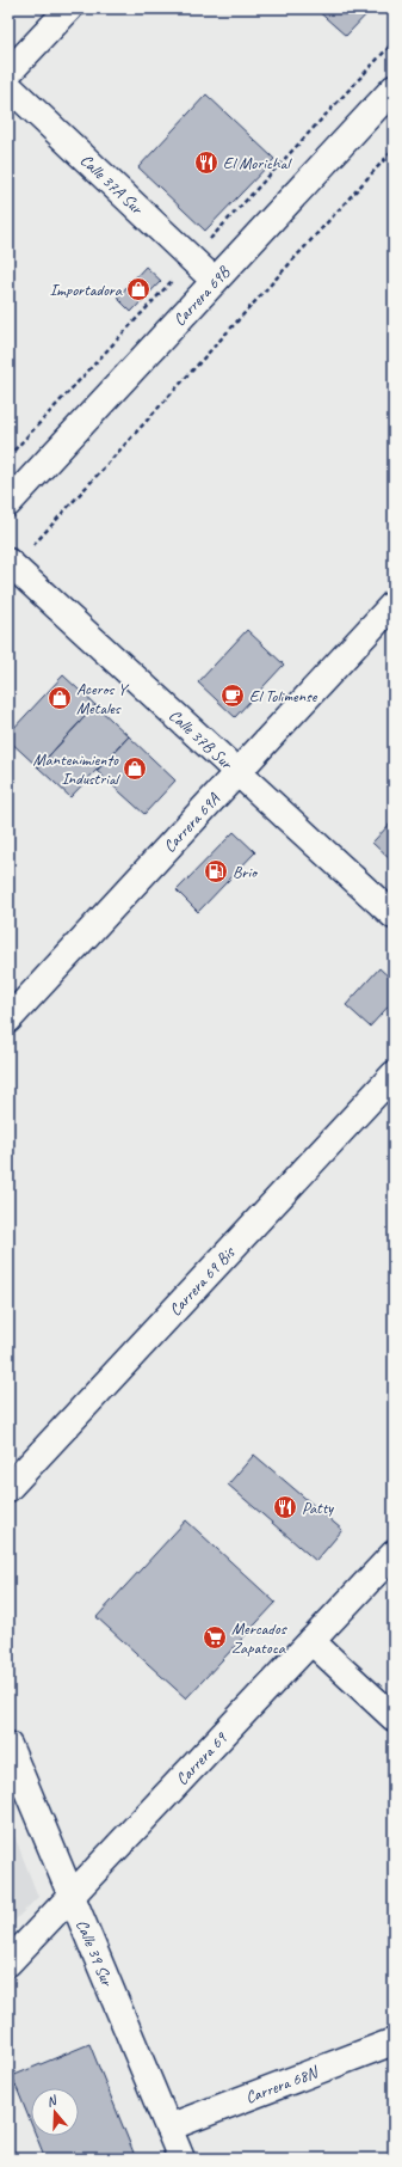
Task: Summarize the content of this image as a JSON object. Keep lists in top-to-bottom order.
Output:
{
  "streets": {
    "street": [
      "Calle 37A Sur",
      "Carrera 69B",
      "Calle 37B Sur",
      "Carrera 69A",
      "Carrera 69 Bis",
      "Carrera 69",
      "Calle 39 Sur",
      "Carrera 68N"
    ]
  },
  "crossings": [
    ["Calle 37A Sur", "Carrera 69B"],
    ["Calle 37B Sur", "Carrera 69A"],
    ["Carrera 69", "Calle 39 Sur"],
    ["Calle 39 Sur", "Carrera 68N"]
  ],
  "places": {
    "restaurant": ["El Morichal", "Patty"],
    "shop": ["Importadora", "Aceros Y Metales", "Mantenimiento Industrial"],
    "cafe": ["El Tolimense"],
    "fuel station": ["Brio"],
    "supermarket": ["Mercados Zapatoca"]
  },
  "north": "top"
}
